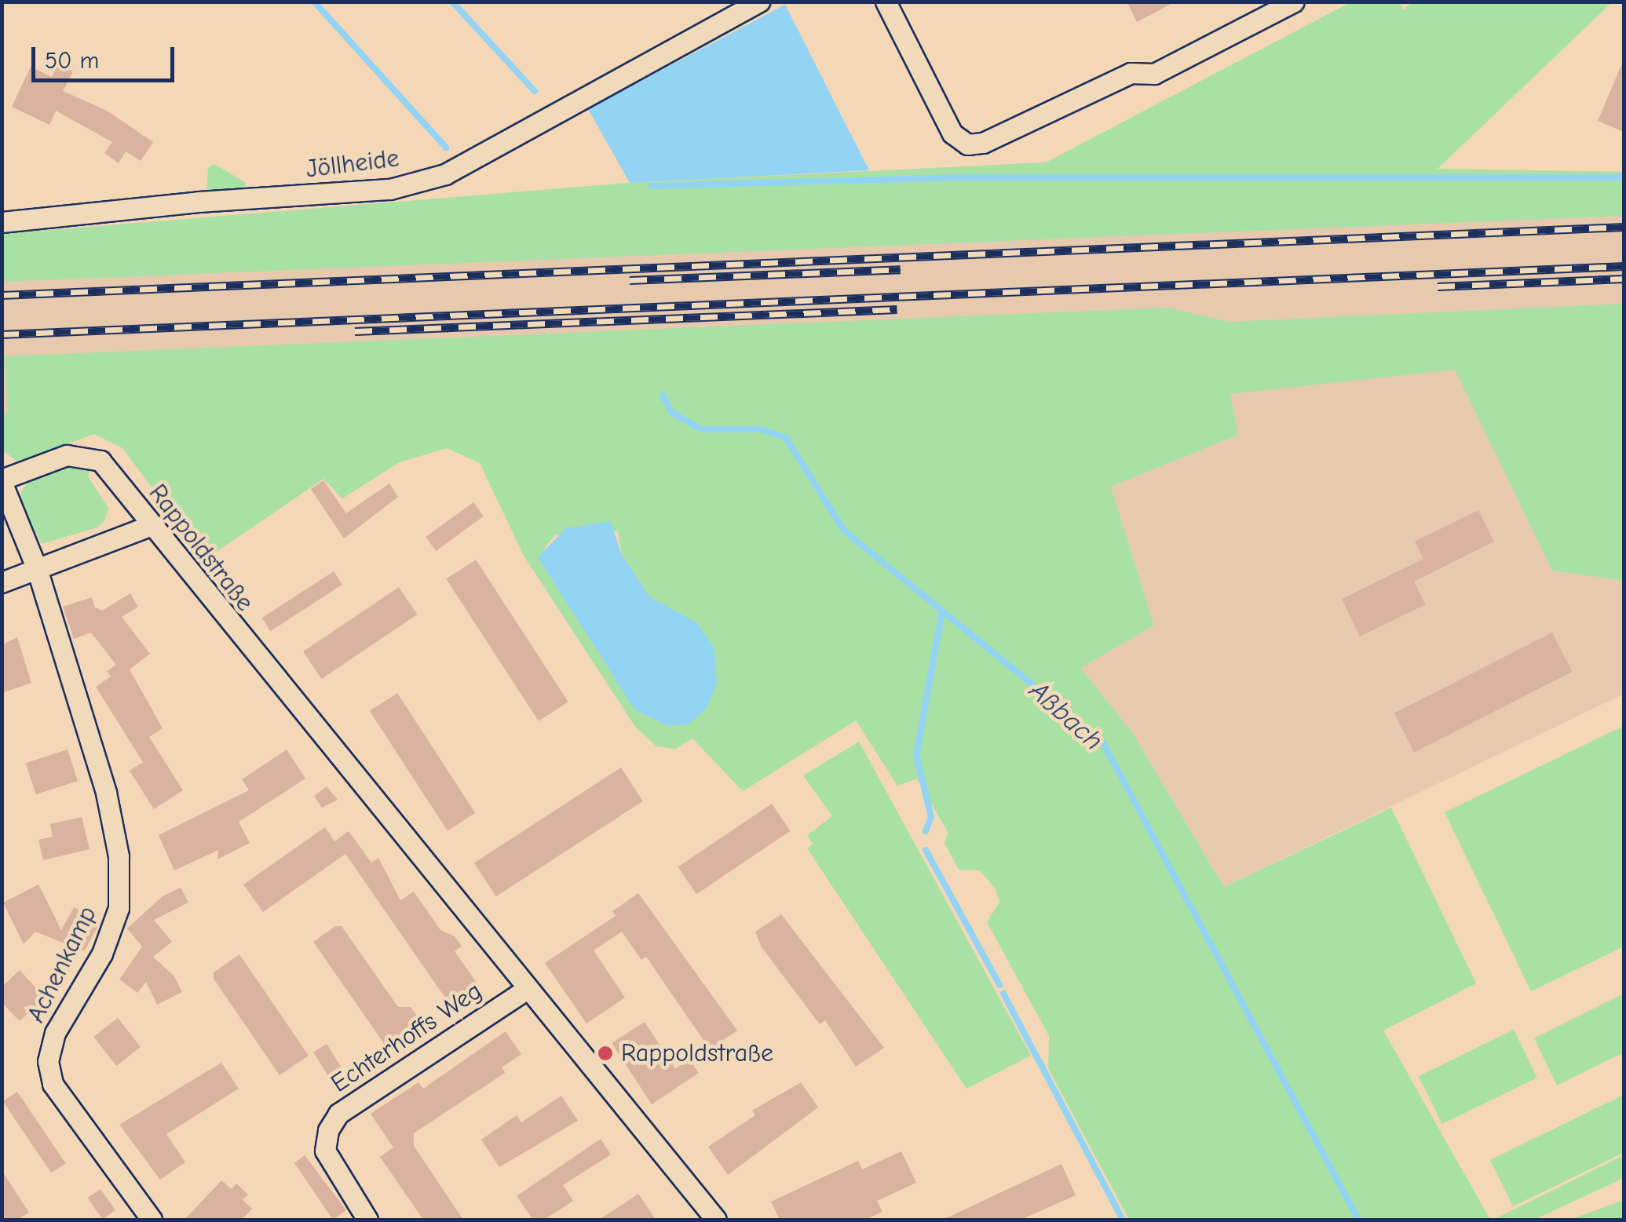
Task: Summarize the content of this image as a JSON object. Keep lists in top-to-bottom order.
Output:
{
  "streets": {
    "street": [
      "Jöllheide",
      "Rappoldstraße",
      "Achenkamp",
      "Echterhoffs Weg"
    ]
  },
  "crossings": [
    ["Rappoldstraße", "Echterhoffs Weg"]
  ],
  "water": ["Aßbach"],
  "places": ["Rappoldstraße"],
  "scale_bar": "50 m"
}
